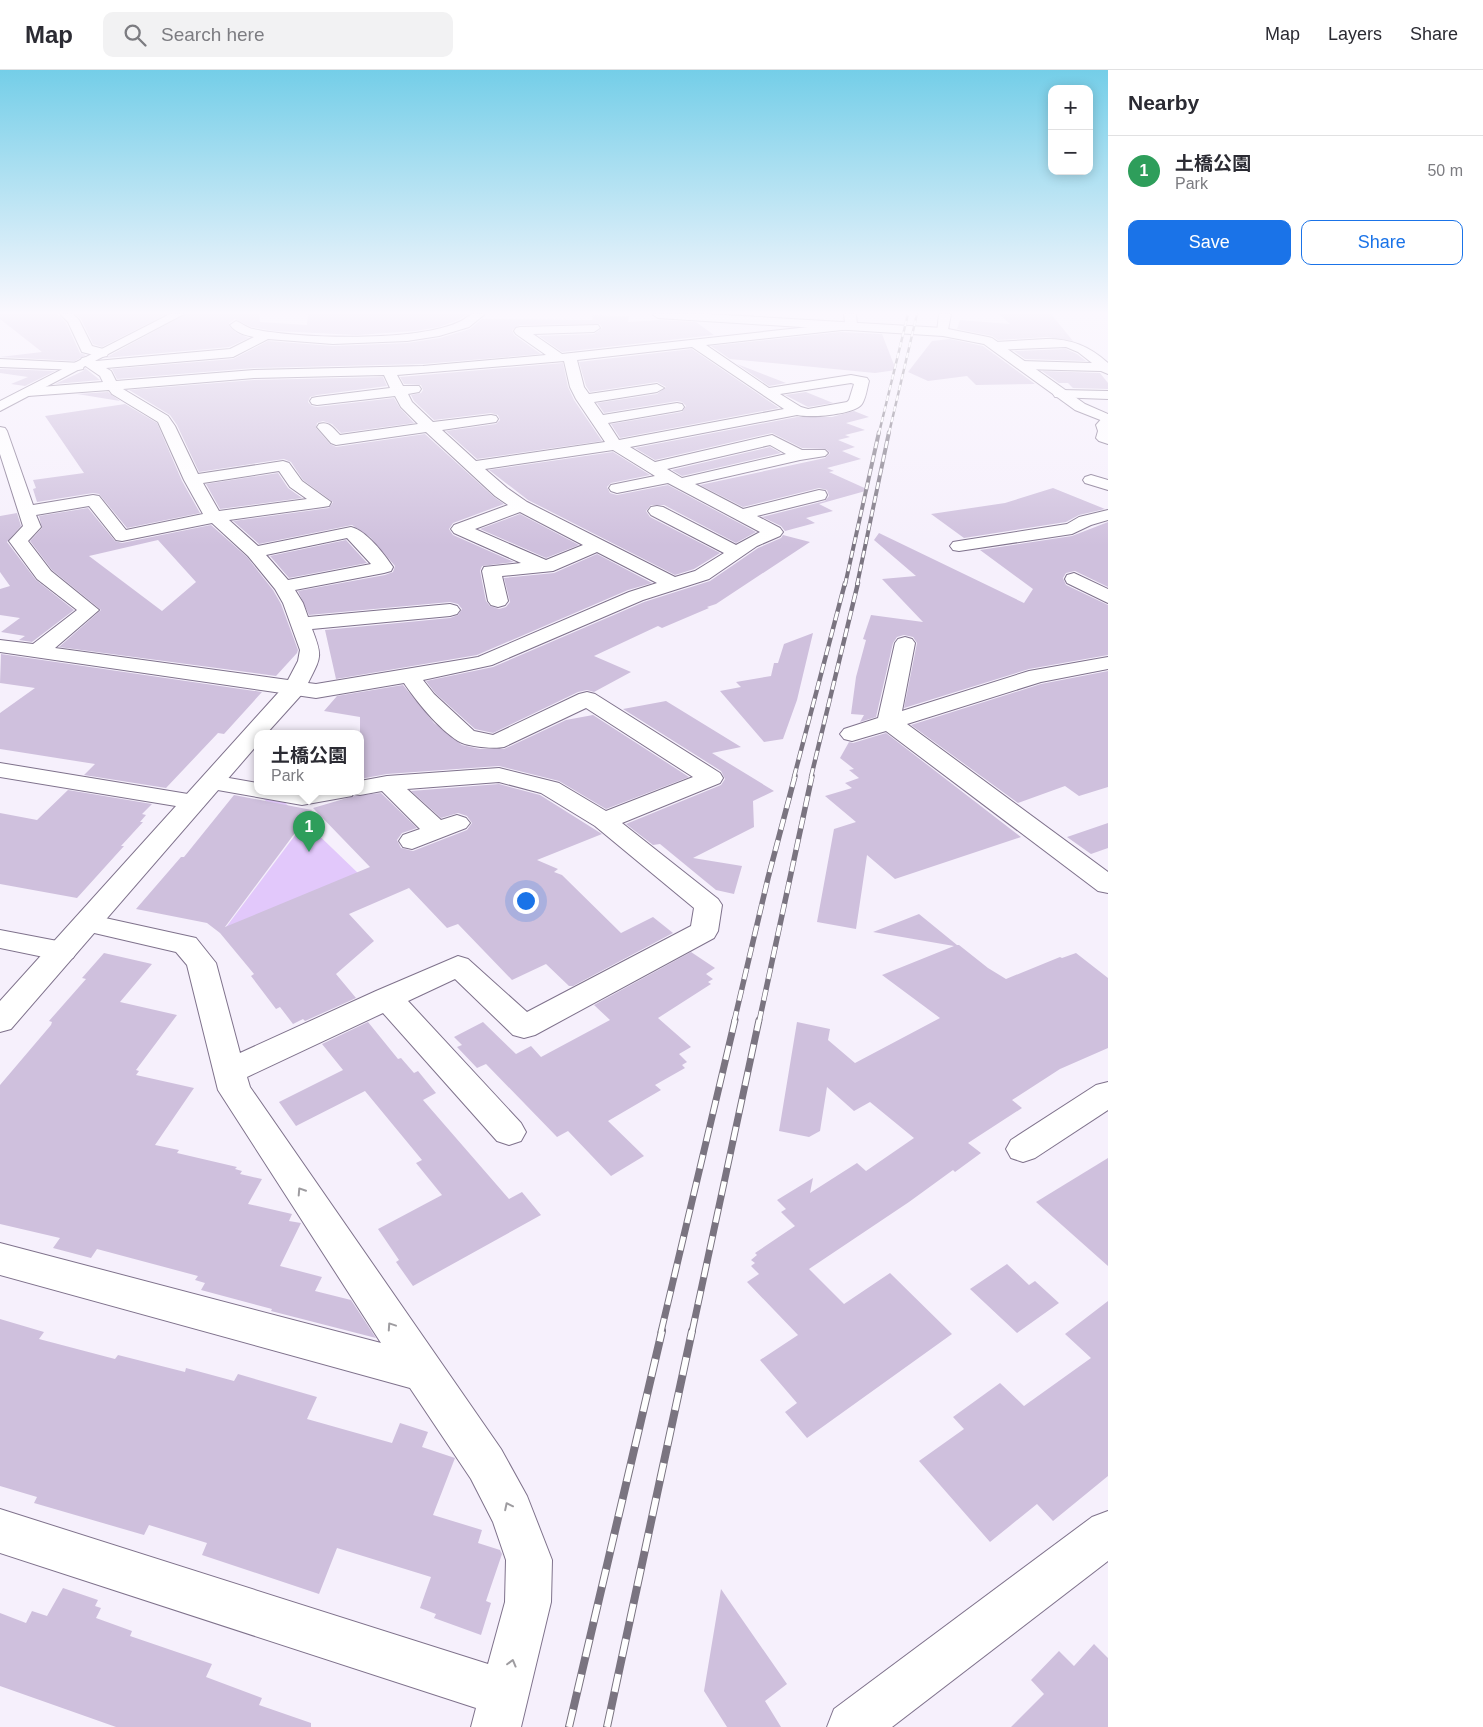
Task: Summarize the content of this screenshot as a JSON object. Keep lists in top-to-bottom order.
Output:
{
  "page": {
    "header": "Map",
    "search": "Search here",
    "nav": ["Map", "Layers", "Share"],
    "heading": "Nearby",
    "map_buttons": ["+", "−"],
    "list": [
      {
        "mark": "1",
        "name": "土橋公園",
        "note": "Park",
        "value": "50 m"
      }
    ],
    "buttons": ["Save", "Share"],
    "popup": ["土橋公園", "Park"],
    "pins": "1"
  }
}
